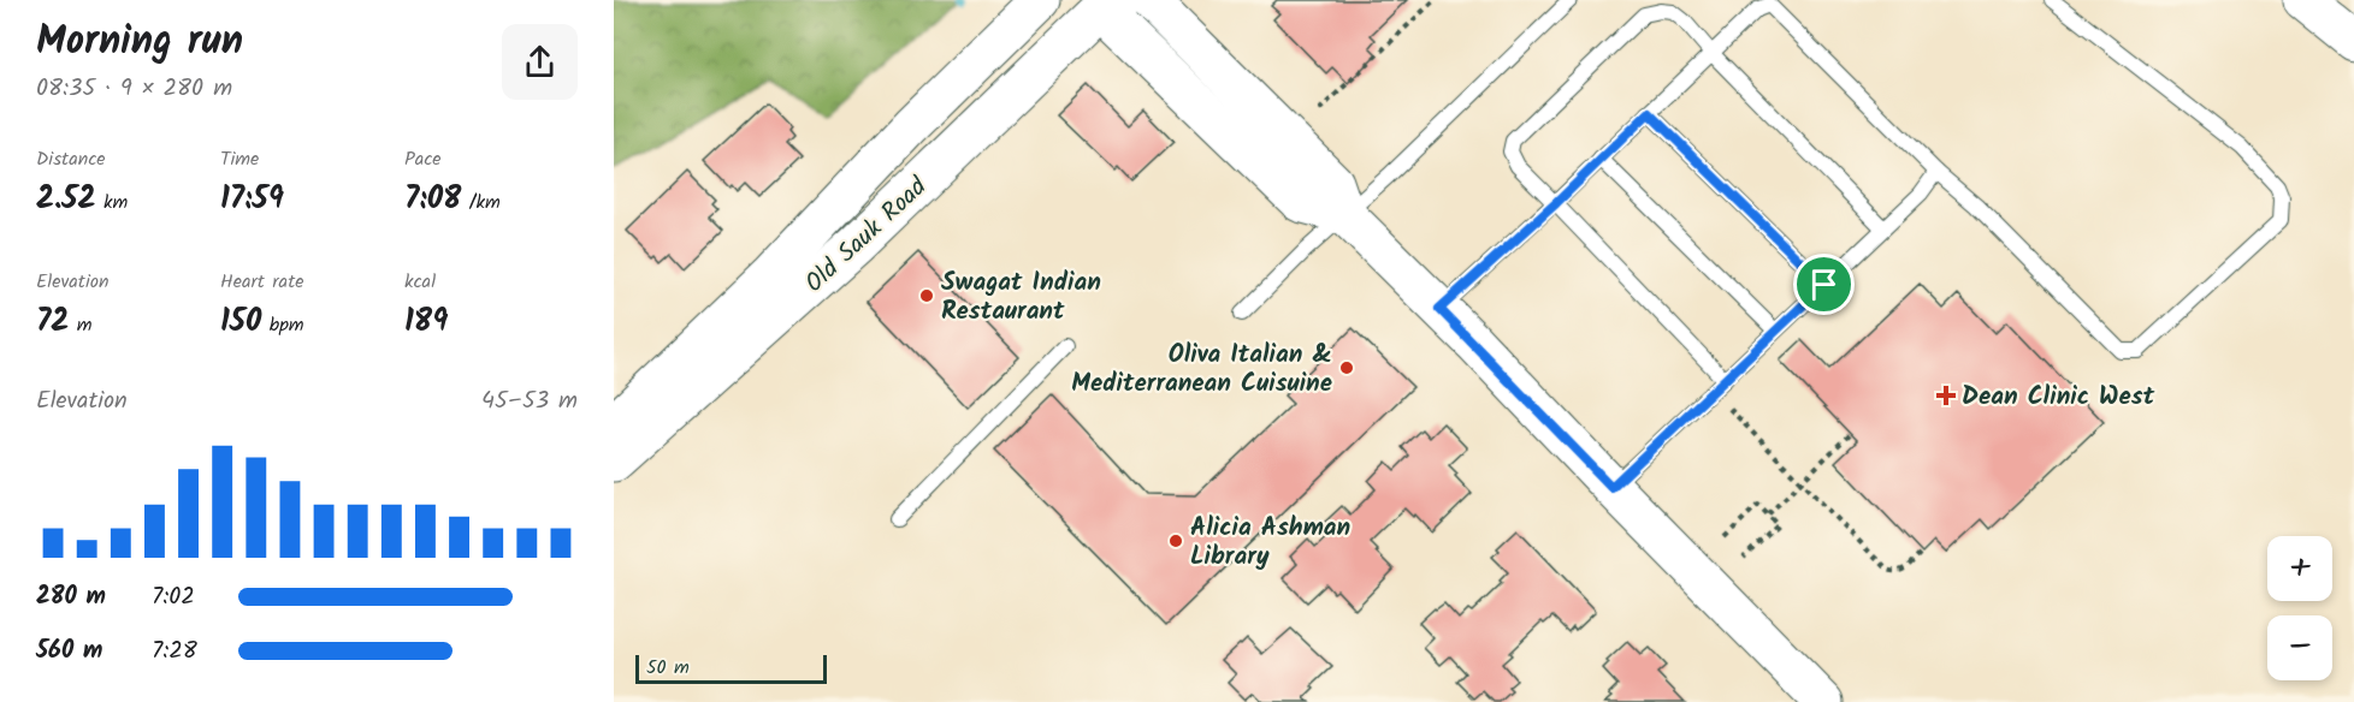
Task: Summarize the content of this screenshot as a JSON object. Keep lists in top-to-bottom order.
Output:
{
  "streets": {
    "main road": ["Old Sauk Road"]
  },
  "places": {
    "other": ["Swagat Indian Restaurant", "Oliva Italian & Mediterranean Cuisuine", "Alicia Ashman Library"],
    "health": ["Dean Clinic West"]
  },
  "scale_bar": "50 m",
  "page": {
    "heading": ["Morning run", "08:35 · 9 × 280 m"],
    "stats": [
      ["Distance", "2.52 km"],
      ["Time", "17:59"],
      ["Pace", "7:08 /km"],
      ["Elevation", "72 m"],
      ["Heart rate", "150 bpm"],
      ["kcal", "189"]
    ],
    "chart": ["Elevation", "45–53 m"],
    "map_buttons": ["+", "−"],
    "list": [
      {
        "name": "280 m",
        "note": "7:02"
      },
      {
        "name": "560 m",
        "note": "7:28"
      }
    ],
    "scale": "50 m"
  }
}
